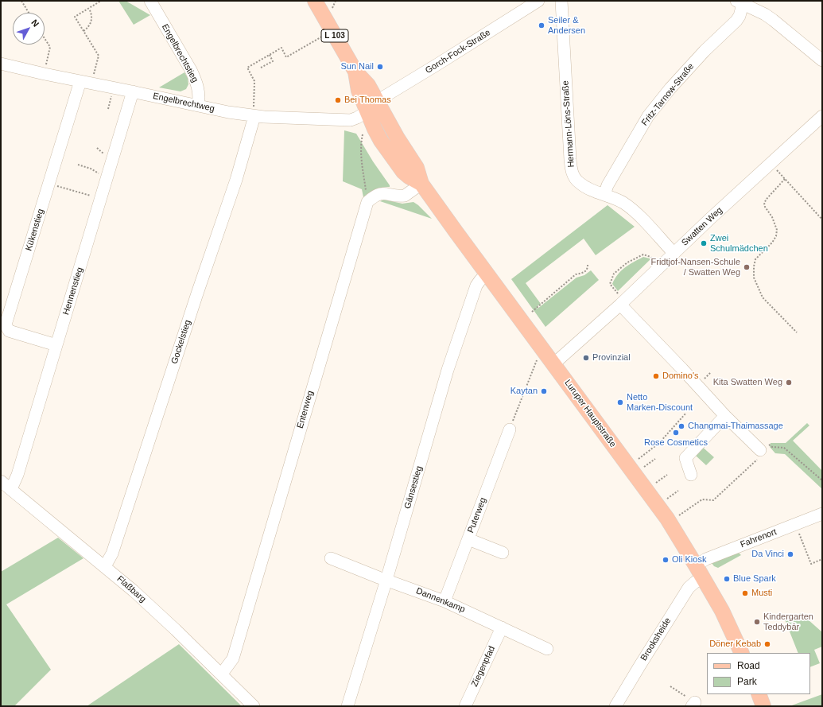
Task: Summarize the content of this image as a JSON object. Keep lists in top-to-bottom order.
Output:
{
  "streets": {
    "main road": ["L 103", "Luruper Hauptstraße"],
    "street": [
      "Gorch-Fock-Straße",
      "Engelbrechtstieg",
      "Fritz-Tarnow-Straße",
      "Engelbrechtweg",
      "Hermann-Löns-Straße",
      "Swatten Weg",
      "Kükenstieg",
      "Hennenstieg",
      "Gockelstieg",
      "Entenweg",
      "Gänsestieg",
      "Puterweg",
      "Fahrenort",
      "Flaßbarg",
      "Dannenkamp",
      "Brooksheide",
      "Ziegenpfad"
    ]
  },
  "crossings": [
    ["L 103", "Gorch-Fock-Straße"],
    ["L 103", "Engelbrechtweg"],
    ["L 103", "Luruper Hauptstraße"],
    ["Gorch-Fock-Straße", "Engelbrechtweg"],
    ["Gorch-Fock-Straße", "Luruper Hauptstraße"],
    ["Engelbrechtstieg", "Engelbrechtweg"],
    ["Fritz-Tarnow-Straße", "Hermann-Löns-Straße"],
    ["Engelbrechtweg", "Kükenstieg"],
    ["Engelbrechtweg", "Hennenstieg"],
    ["Engelbrechtweg", "Gockelstieg"],
    ["Engelbrechtweg", "Luruper Hauptstraße"],
    ["Hermann-Löns-Straße", "Swatten Weg"],
    ["Swatten Weg", "Luruper Hauptstraße"],
    ["Kükenstieg", "Hennenstieg"],
    ["Hennenstieg", "Flaßbarg"],
    ["Gockelstieg", "Flaßbarg"],
    ["Entenweg", "Flaßbarg"],
    ["Luruper Hauptstraße", "Gänsestieg"],
    ["Luruper Hauptstraße", "Fahrenort"],
    ["Luruper Hauptstraße", "Brooksheide"],
    ["Gänsestieg", "Dannenkamp"],
    ["Puterweg", "Dannenkamp"],
    ["Fahrenort", "Brooksheide"],
    ["Dannenkamp", "Ziegenpfad"]
  ],
  "places": [
    "Seiler & Andersen",
    "Sun Nail",
    "Bei Thomas",
    "Zwei Schulmädchen",
    "Fridtjof-Nansen-Schule / Swatten Weg",
    "Provinzial",
    "Domino's",
    "Kita Swatten Weg",
    "Kaytan",
    "Netto Marken-Discount",
    "Changmai-Thaimassage",
    "Rose Cosmetics",
    "Da Vinci",
    "Oli Kiosk",
    "Blue Spark",
    "Musti",
    "Kindergarten Teddybär",
    "Döner Kebab"
  ],
  "legend": ["Road", "Park"],
  "north": "top right"
}
